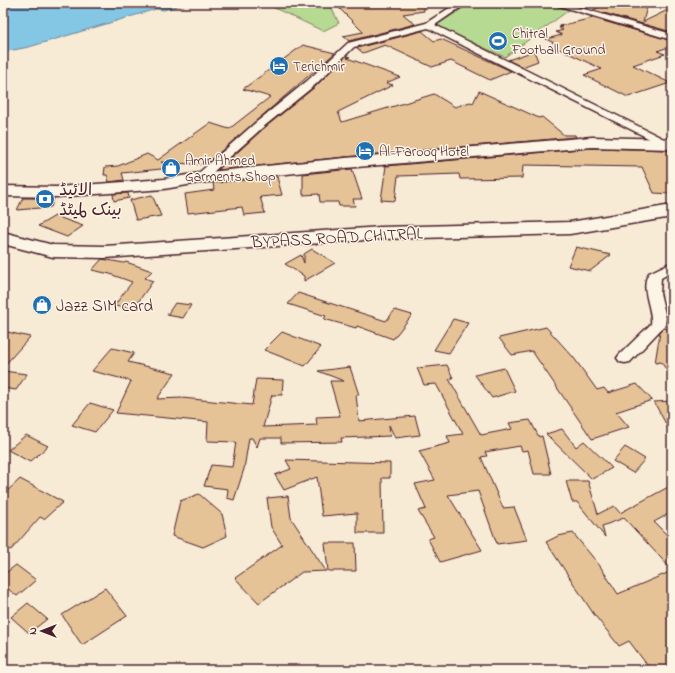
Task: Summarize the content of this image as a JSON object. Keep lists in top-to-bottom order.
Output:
{
  "streets": {
    "street": ["BYPASS ROAD CHITRAL"]
  },
  "places": {
    "sports": ["Chitral Football Ground"],
    "hotel": ["Terichmir", "Al-Farooq Hotel"],
    "shop": ["Amir Ahmed Garments Shop", "Jazz SIM card"],
    "bank": ["الائیڈ بینک لمیٹڈ"]
  },
  "north": "left"
}
